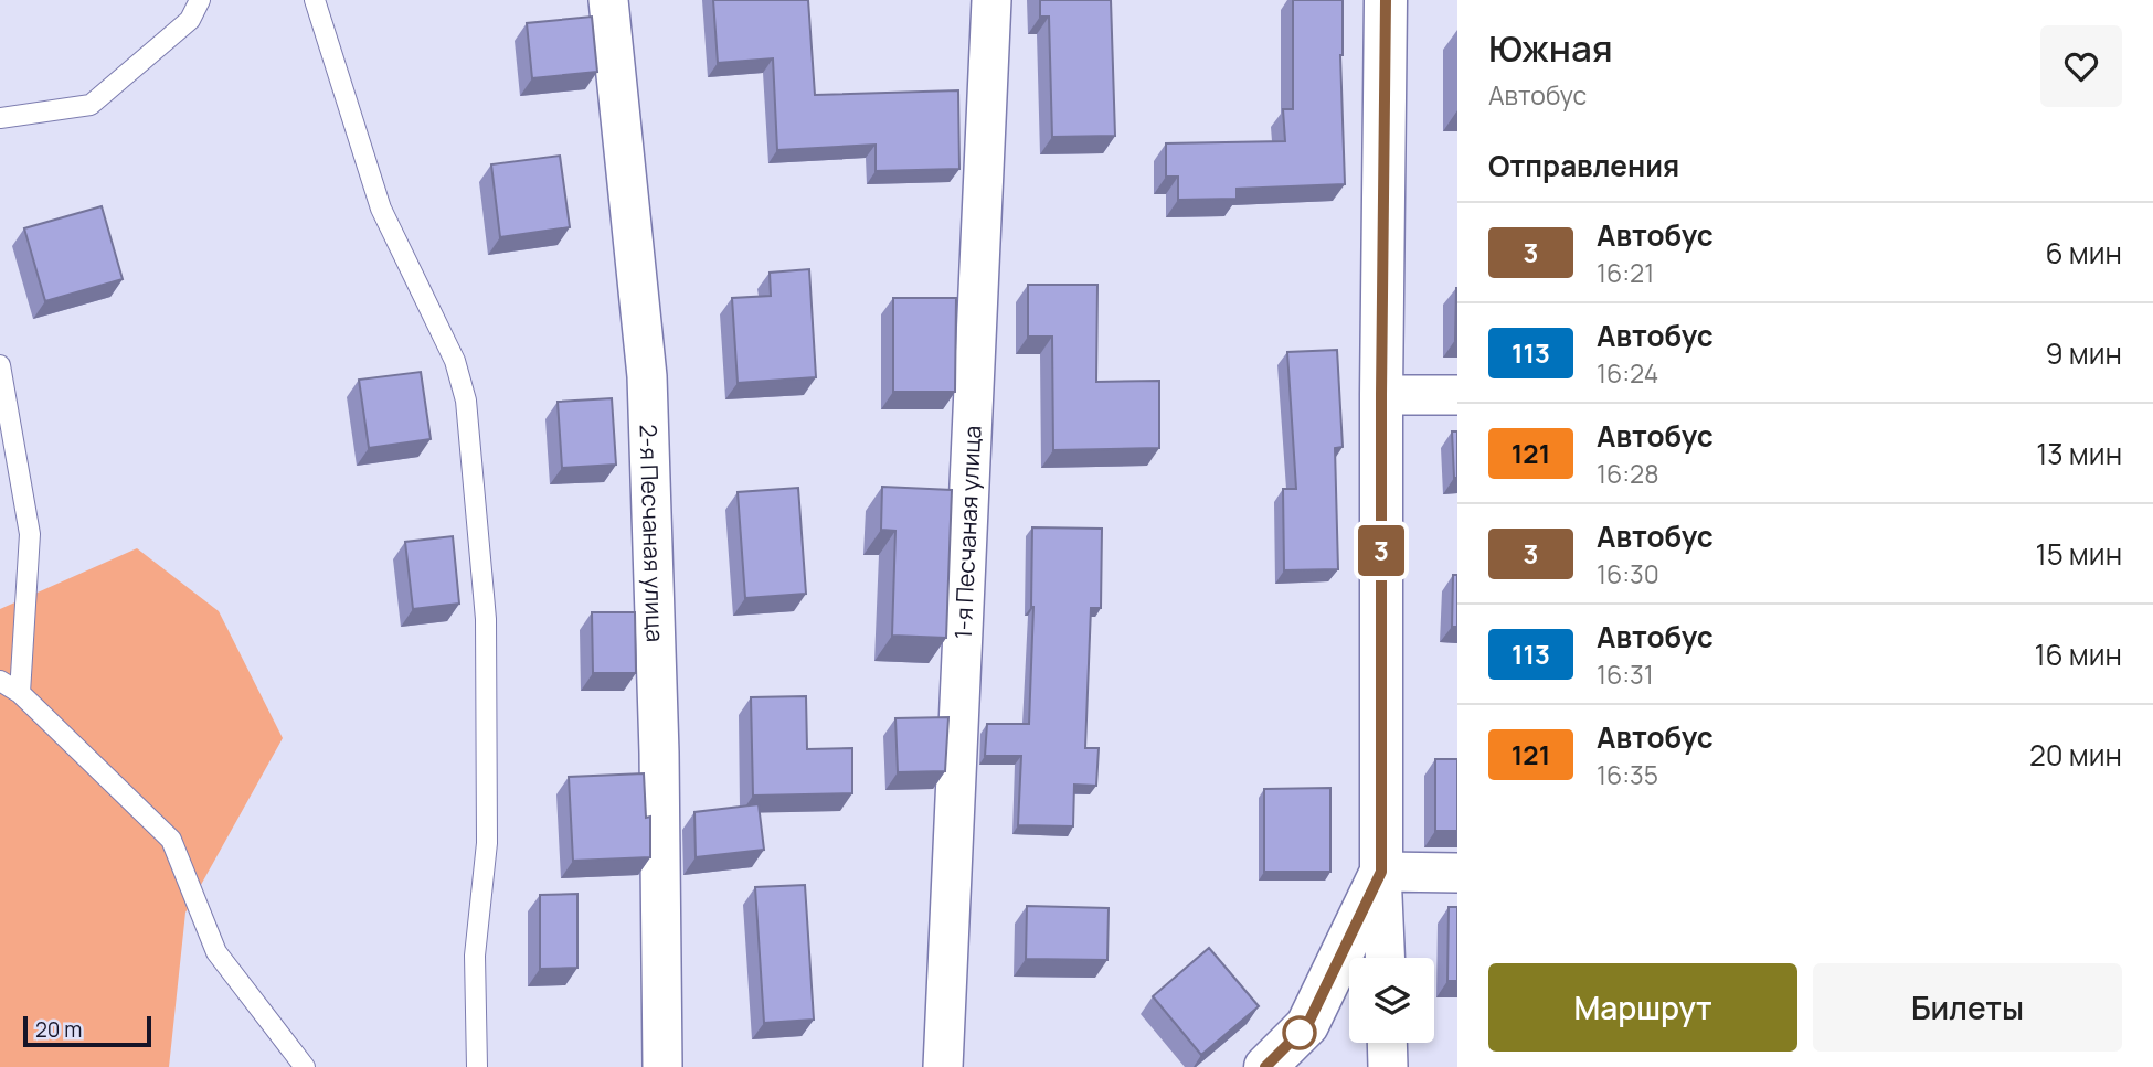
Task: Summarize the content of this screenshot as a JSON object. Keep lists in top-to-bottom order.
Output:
{
  "streets": {
    "street": ["2-я Песчаная улица", "1-я Песчаная улица"]
  },
  "lines": ["bus line 3"],
  "scale_bar": "20 m",
  "page": {
    "on_map": "3",
    "heading": [
      ["Южная", "Автобус"],
      "Отправления"
    ],
    "list": [
      {
        "mark": "3",
        "name": "Автобус",
        "note": "16:21",
        "value": "6 мин"
      },
      {
        "mark": "113",
        "name": "Автобус",
        "note": "16:24",
        "value": "9 мин"
      },
      {
        "mark": "121",
        "name": "Автобус",
        "note": "16:28",
        "value": "13 мин"
      },
      {
        "mark": "3",
        "name": "Автобус",
        "note": "16:30",
        "value": "15 мин"
      },
      {
        "mark": "113",
        "name": "Автобус",
        "note": "16:31",
        "value": "16 мин"
      },
      {
        "mark": "121",
        "name": "Автобус",
        "note": "16:35",
        "value": "20 мин"
      }
    ],
    "buttons": ["Маршрут", "Билеты"],
    "scale": "20 m"
  }
}
